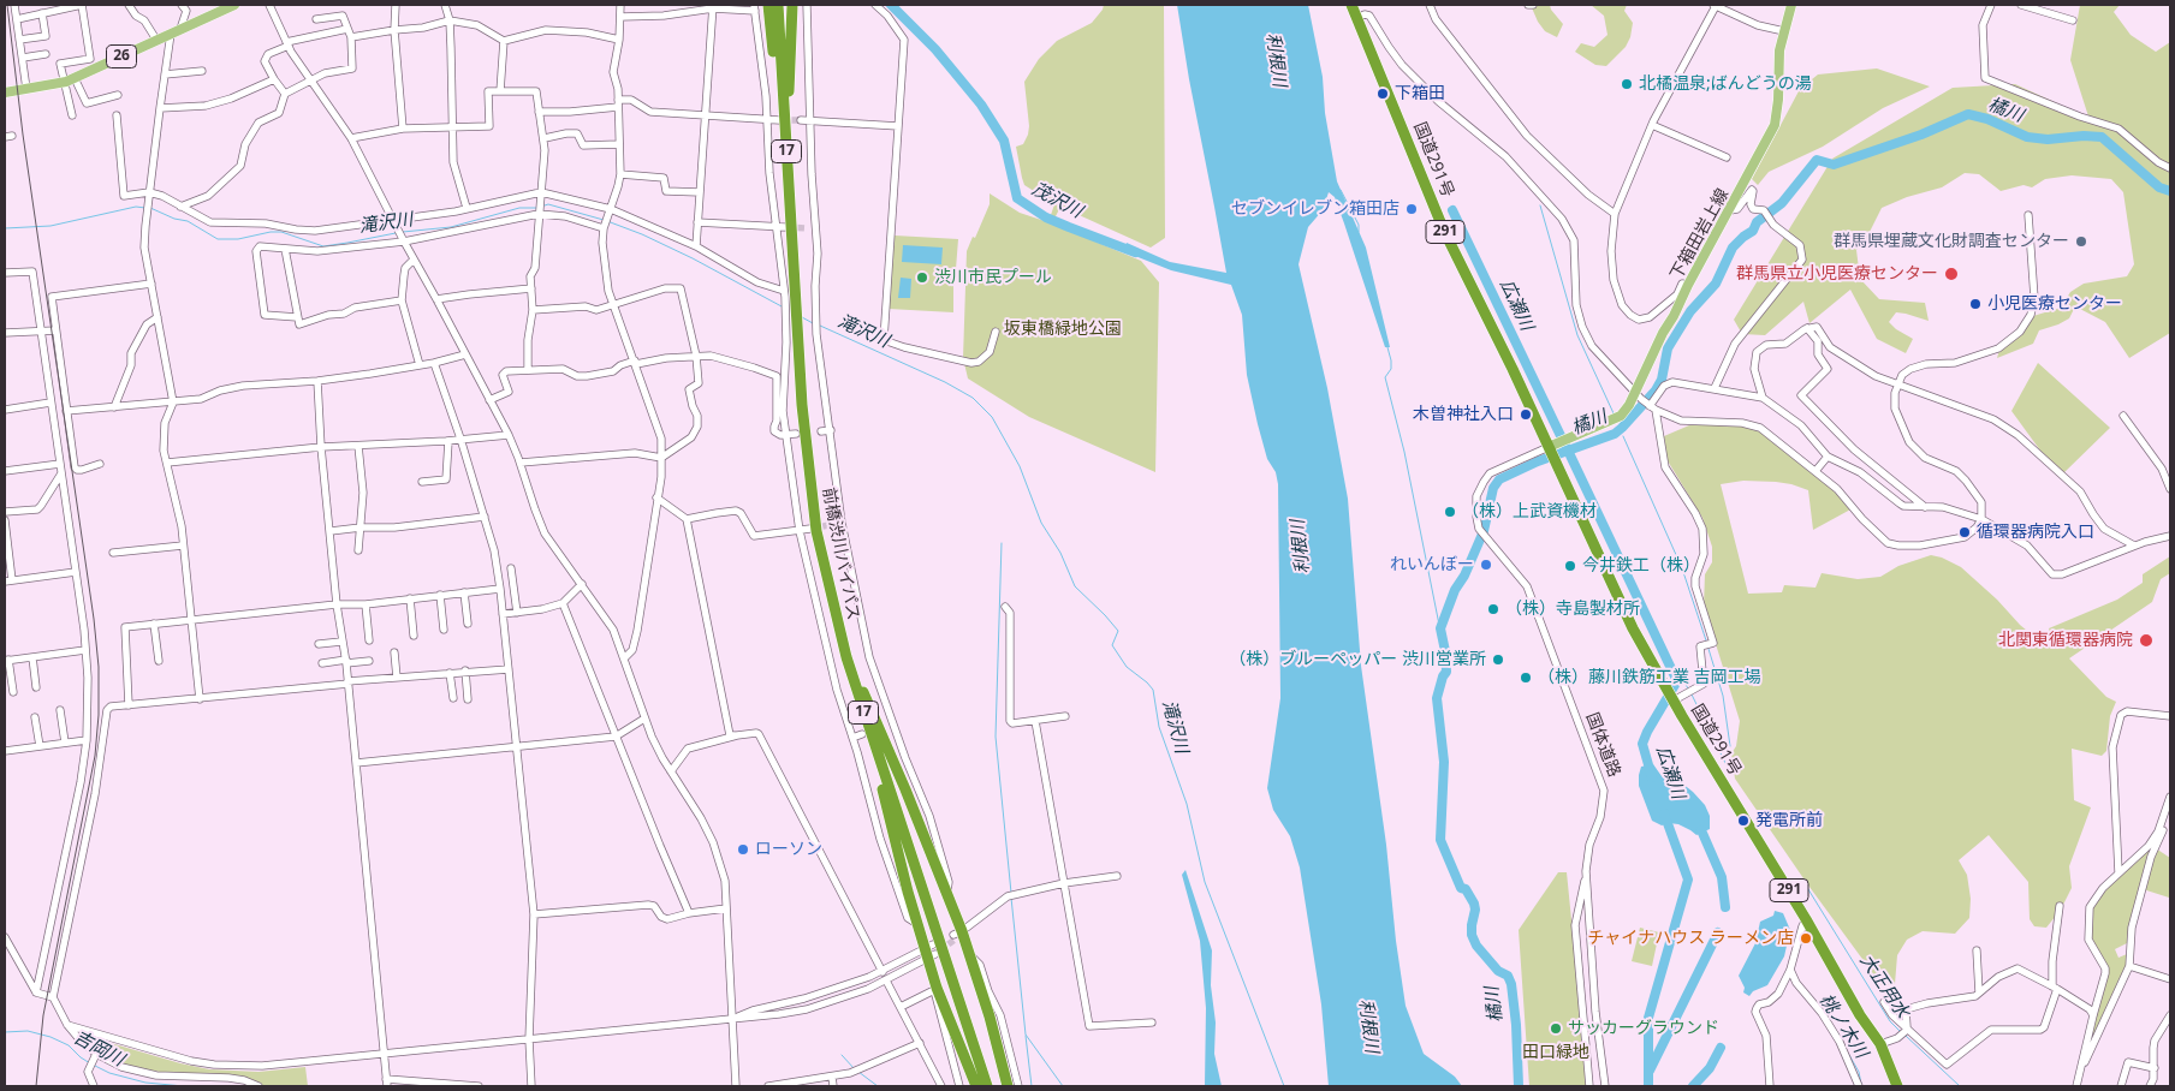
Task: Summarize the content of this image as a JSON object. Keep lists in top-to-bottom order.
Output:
{
  "streets": {
    "highway": [
      "17",
      "国道291号",
      "291",
      "前橋渋川バイパス"
    ],
    "main road": ["26", "下箱田岩上線"],
    "street": ["国体道路"]
  },
  "crossings": [
    ["17", "前橋渋川バイパス"],
    ["国道291号", "下箱田岩上線"],
    ["国道291号", "国体道路"],
    ["下箱田岩上線", "国体道路"]
  ],
  "water": [
    "利根川",
    "橘川",
    "茂沢川",
    "滝沢川",
    "広瀬川",
    "大正用水",
    "桃ノ木川",
    "吉岡川"
  ],
  "parks": ["坂東橋緑地公園", "田口緑地"],
  "places": [
    "北橘温泉;ばんどうの湯",
    "下箱田",
    "セブンイレブン箱田店",
    "群馬県埋蔵文化財調査センター",
    "群馬県立小児医療センター",
    "渋川市民プール",
    "小児医療センター",
    "木曽神社入口",
    "（株）上武資機材",
    "循環器病院入口",
    "れいんぼー",
    "今井鉄工（株）",
    "（株）寺島製材所",
    "北関東循環器病院",
    "（株）ブルーペッパー 渋川営業所",
    "（株）藤川鉄筋工業 吉岡工場",
    "発電所前",
    "ローソン",
    "チャイナハウス ラーメン店",
    "サッカーグラウンド"
  ]
}
